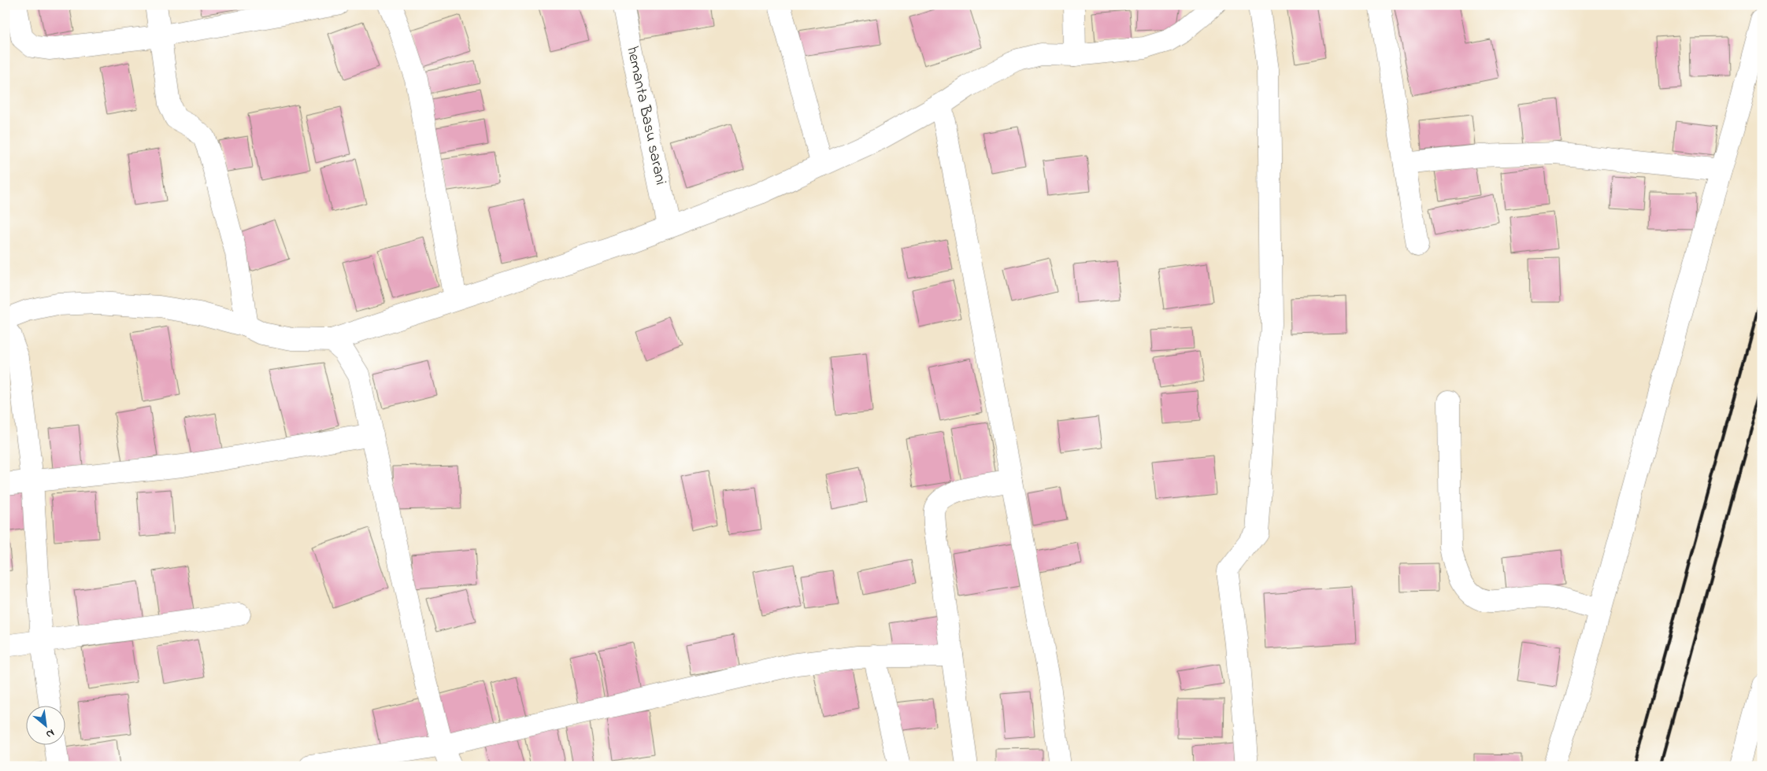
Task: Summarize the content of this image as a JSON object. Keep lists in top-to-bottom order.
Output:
{
  "streets": {
    "street": ["hemanta Basu sarani"]
  },
  "north": "bottom right"
}
